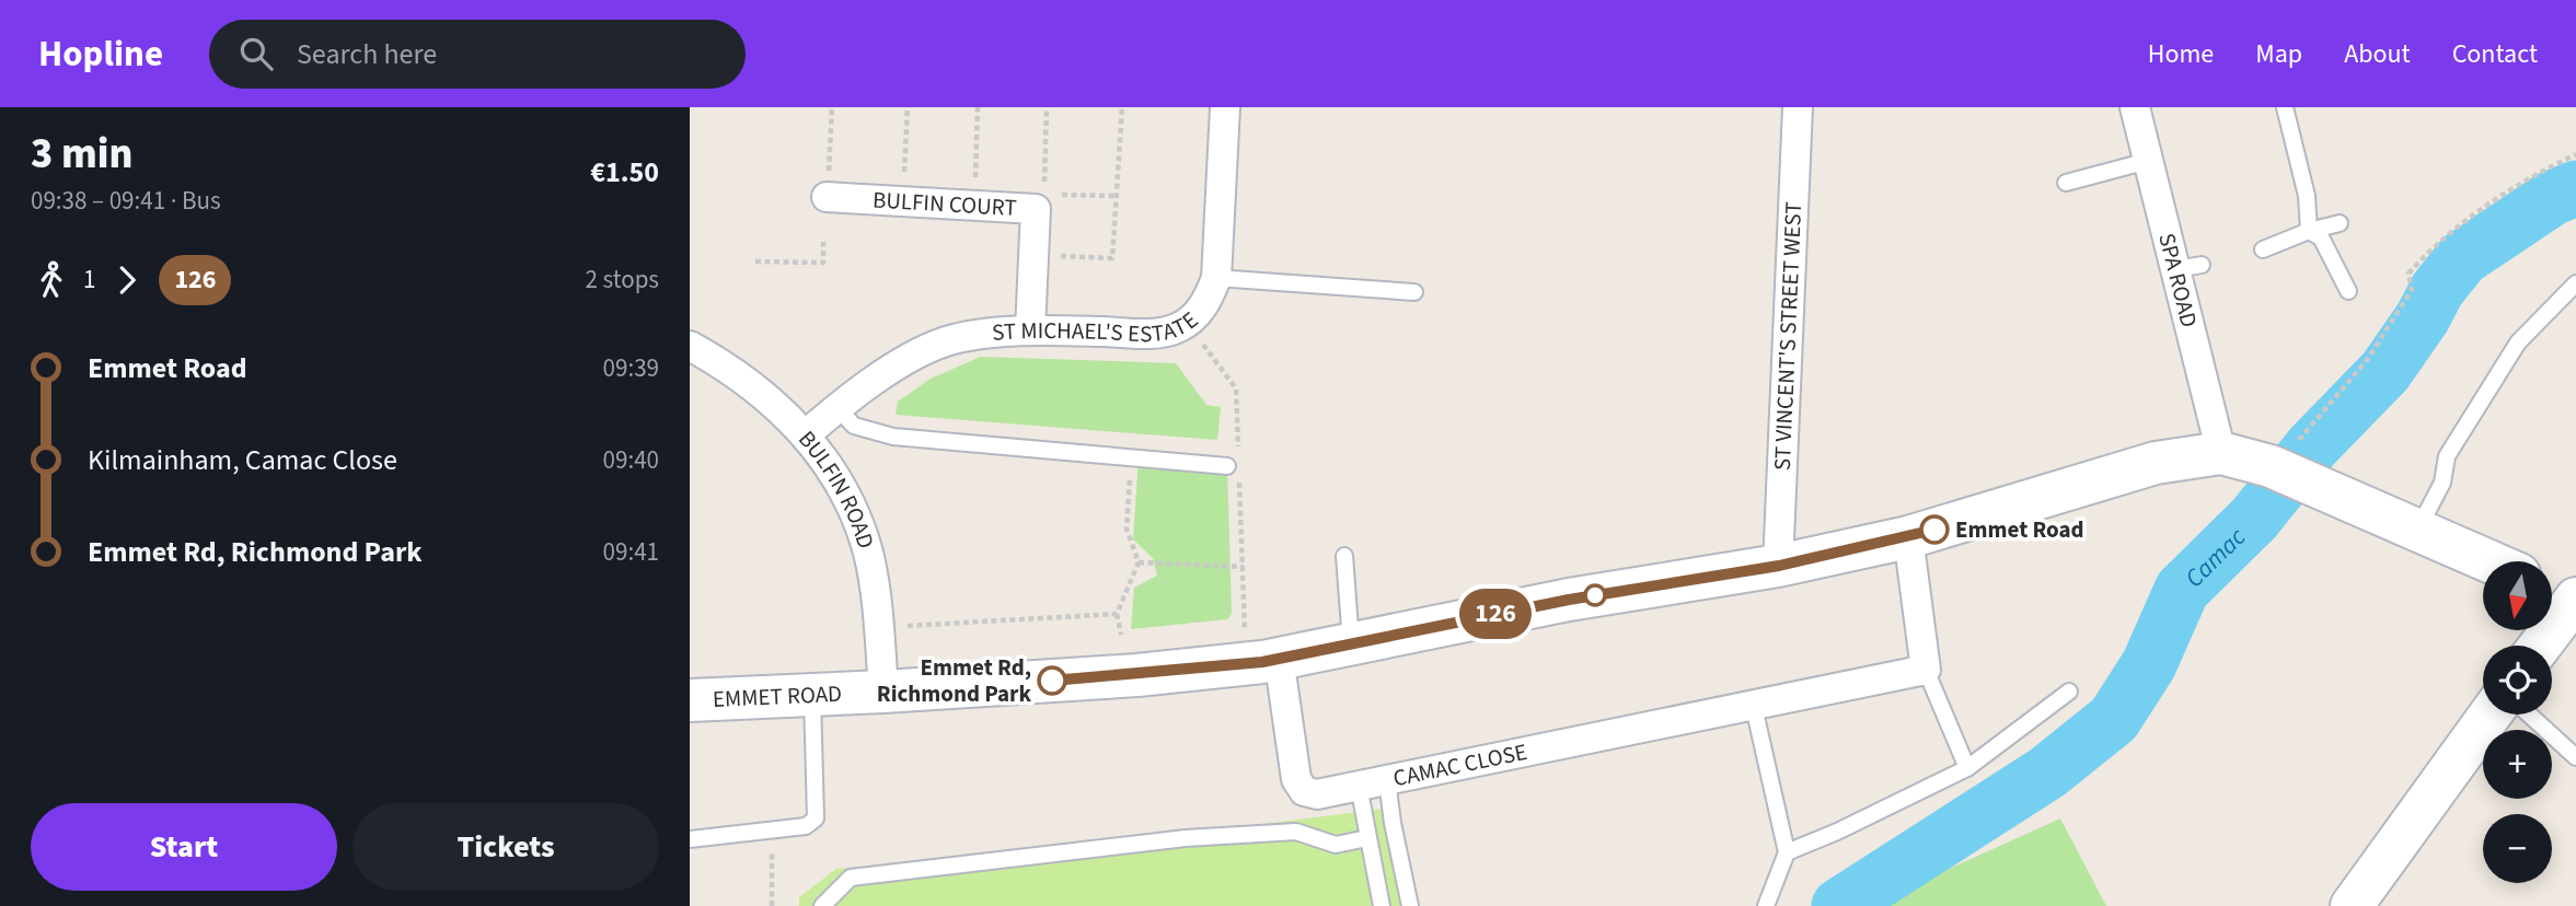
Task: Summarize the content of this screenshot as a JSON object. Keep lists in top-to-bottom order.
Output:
{
  "streets": {
    "main road": ["EMMET ROAD"],
    "street": [
      "BULFIN COURT",
      "SPA ROAD",
      "ST MICHAEL'S ESTATE",
      "ST VINCENT'S STREET WEST",
      "BULFIN ROAD",
      "CAMAC CLOSE"
    ]
  },
  "crossings": [
    ["BULFIN COURT", "ST MICHAEL'S ESTATE"],
    ["SPA ROAD", "EMMET ROAD"],
    ["ST MICHAEL'S ESTATE", "BULFIN ROAD"],
    ["ST VINCENT'S STREET WEST", "EMMET ROAD"],
    ["BULFIN ROAD", "EMMET ROAD"],
    ["EMMET ROAD", "CAMAC CLOSE"]
  ],
  "water": ["Camac"],
  "places": ["Emmet Road", "Emmet Rd, Richmond Park"],
  "lines": ["bus line 126"],
  "north": "bottom",
  "page": {
    "header": "Hopline",
    "search": "Search here",
    "nav": [
      "Home",
      "Map",
      "About",
      "Contact"
    ],
    "heading": ["3 min", "09:38 – 09:41 · Bus", "€1.50"],
    "on_map": "126",
    "legs": ["1", "126", "2 stops"],
    "list": [
      {
        "name": "Emmet Road",
        "value": "09:39"
      },
      {
        "name": "Kilmainham, Camac Close",
        "value": "09:40"
      },
      {
        "name": "Emmet Rd, Richmond Park",
        "value": "09:41"
      }
    ],
    "map_buttons": ["+", "−"],
    "buttons": ["Start", "Tickets"]
  }
}
